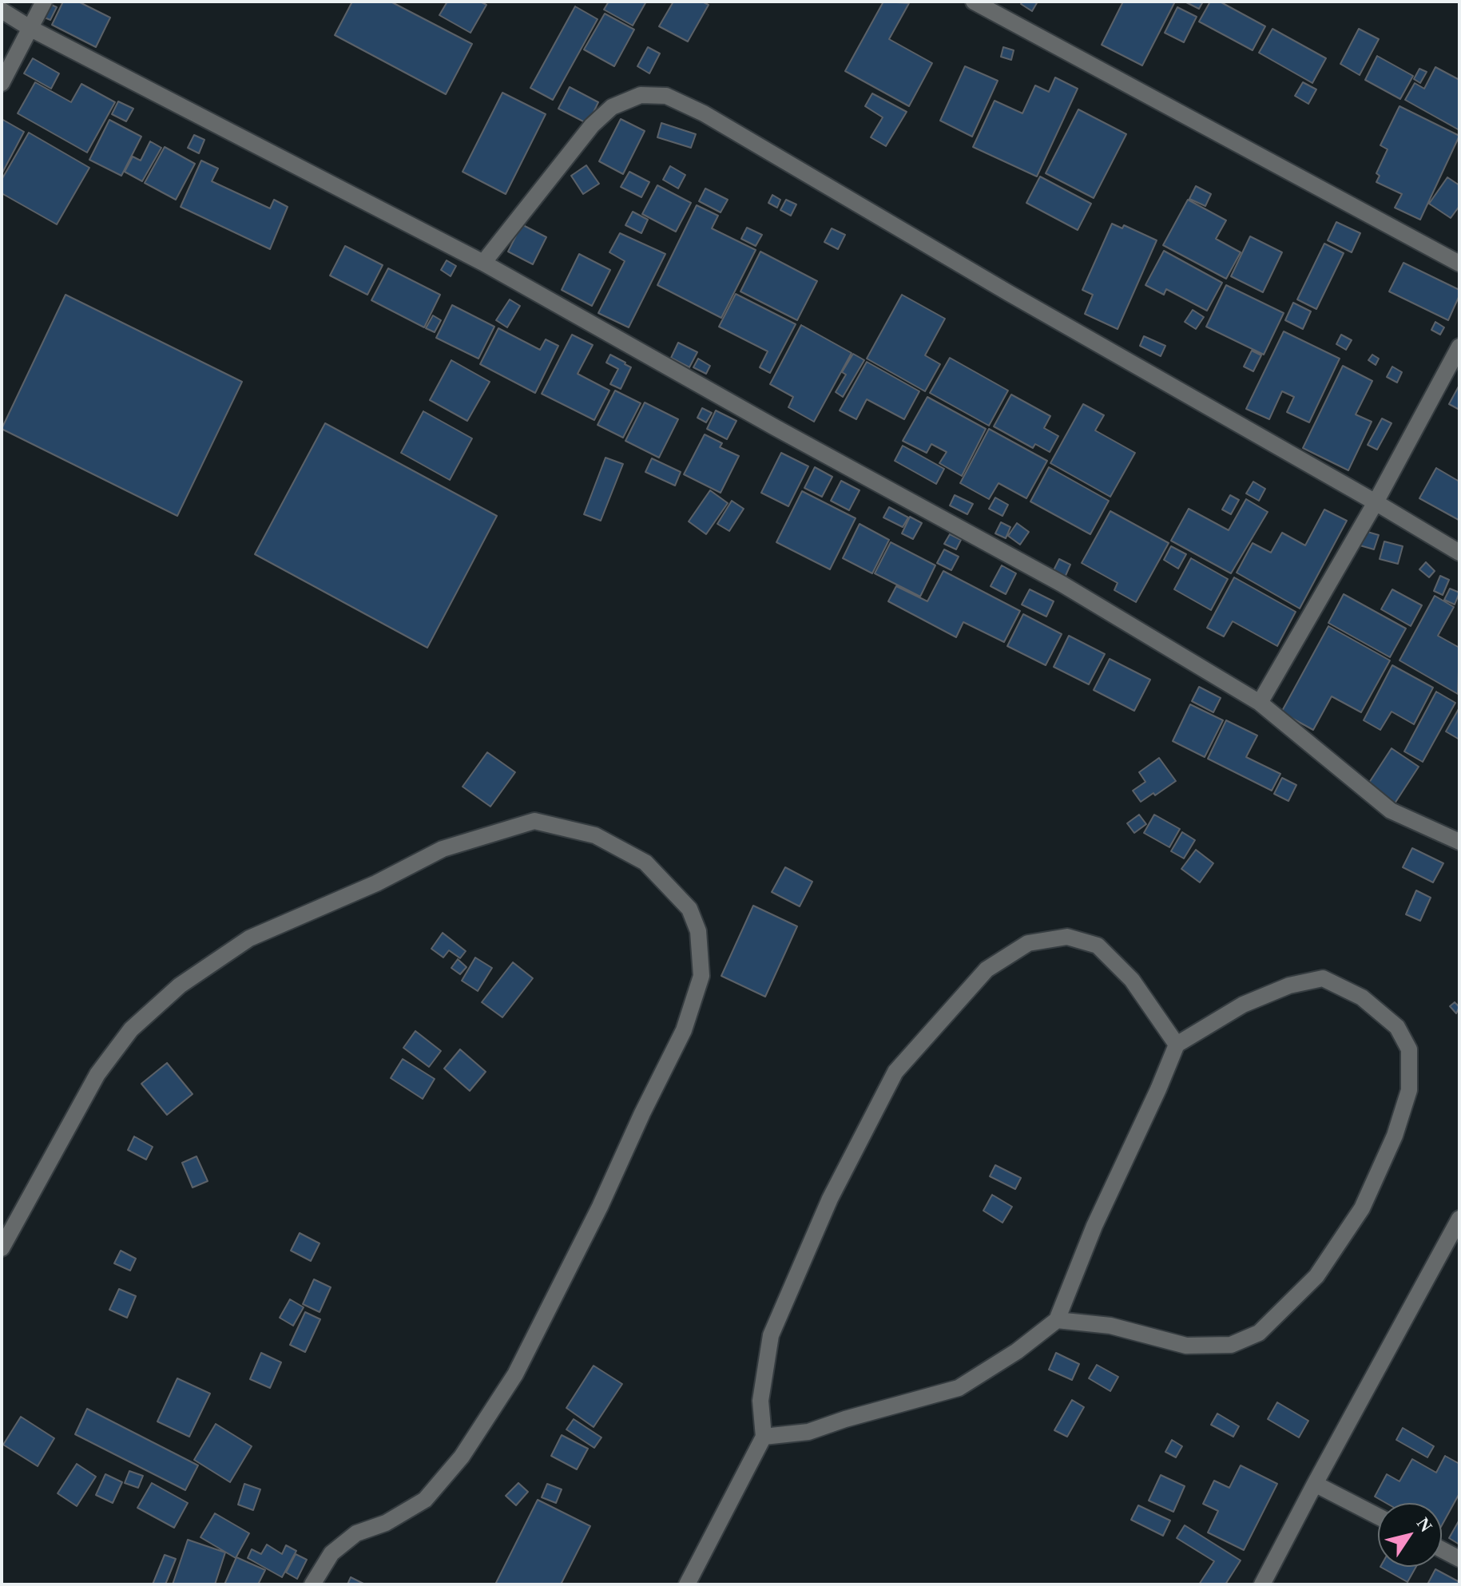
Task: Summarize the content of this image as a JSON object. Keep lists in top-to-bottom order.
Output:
{
  "north": "top right"
}
